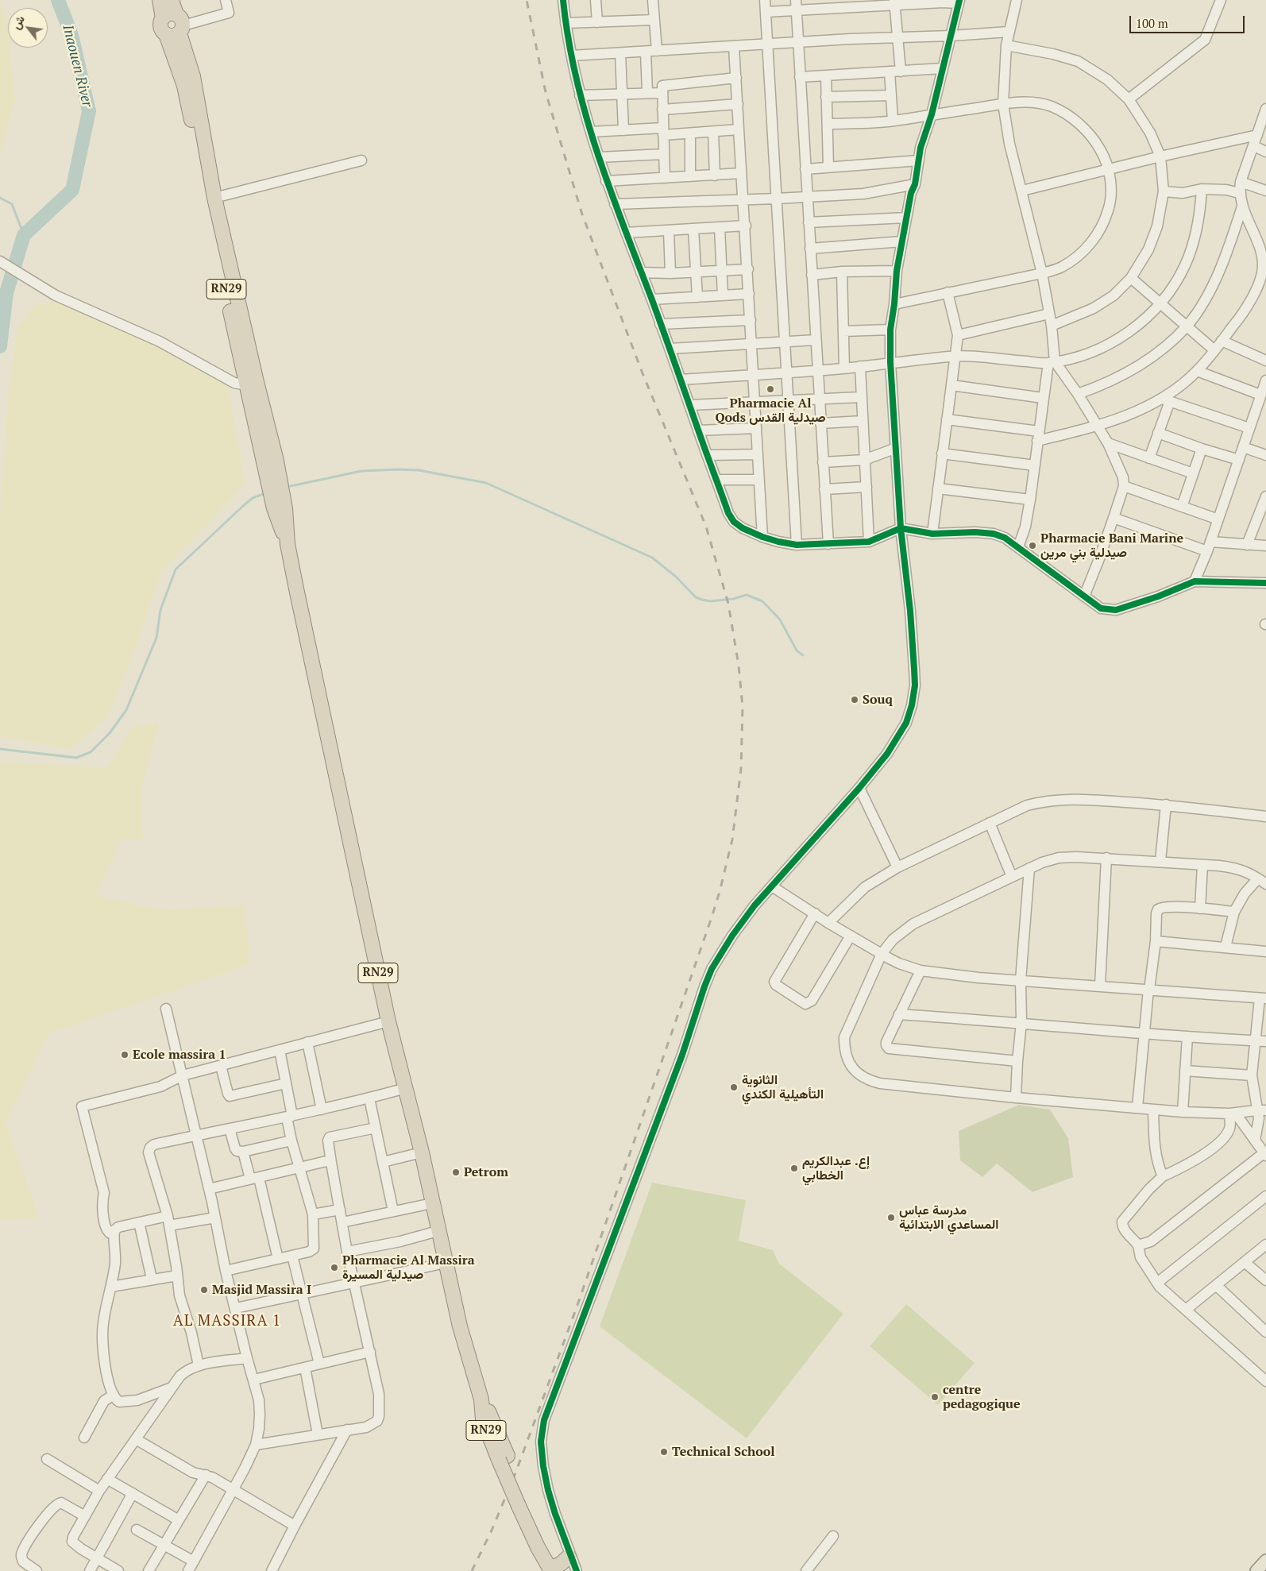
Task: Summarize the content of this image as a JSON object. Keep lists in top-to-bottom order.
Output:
{
  "streets": {
    "highway": ["RN29"]
  },
  "districts": ["AL MASSIRA 1"],
  "water": ["Inaouen River"],
  "places": [
    "Pharmacie Al Qods صيدلية القدس",
    "Pharmacie Bani Marine صيدلية بني مرين",
    "Souq",
    "Ecole massira 1",
    "الثانوية التأهيلية الكندي",
    "إع. عبدالكريم الخطابي",
    "Petrom",
    "مدرسة عباس المساعدي الابتدائية",
    "Pharmacie Al Massira صيدلية المسيرة",
    "Masjid Massira I",
    "centre pedagogique",
    "Technical School"
  ],
  "scale_bar": "100 m",
  "north": "top left"
}
